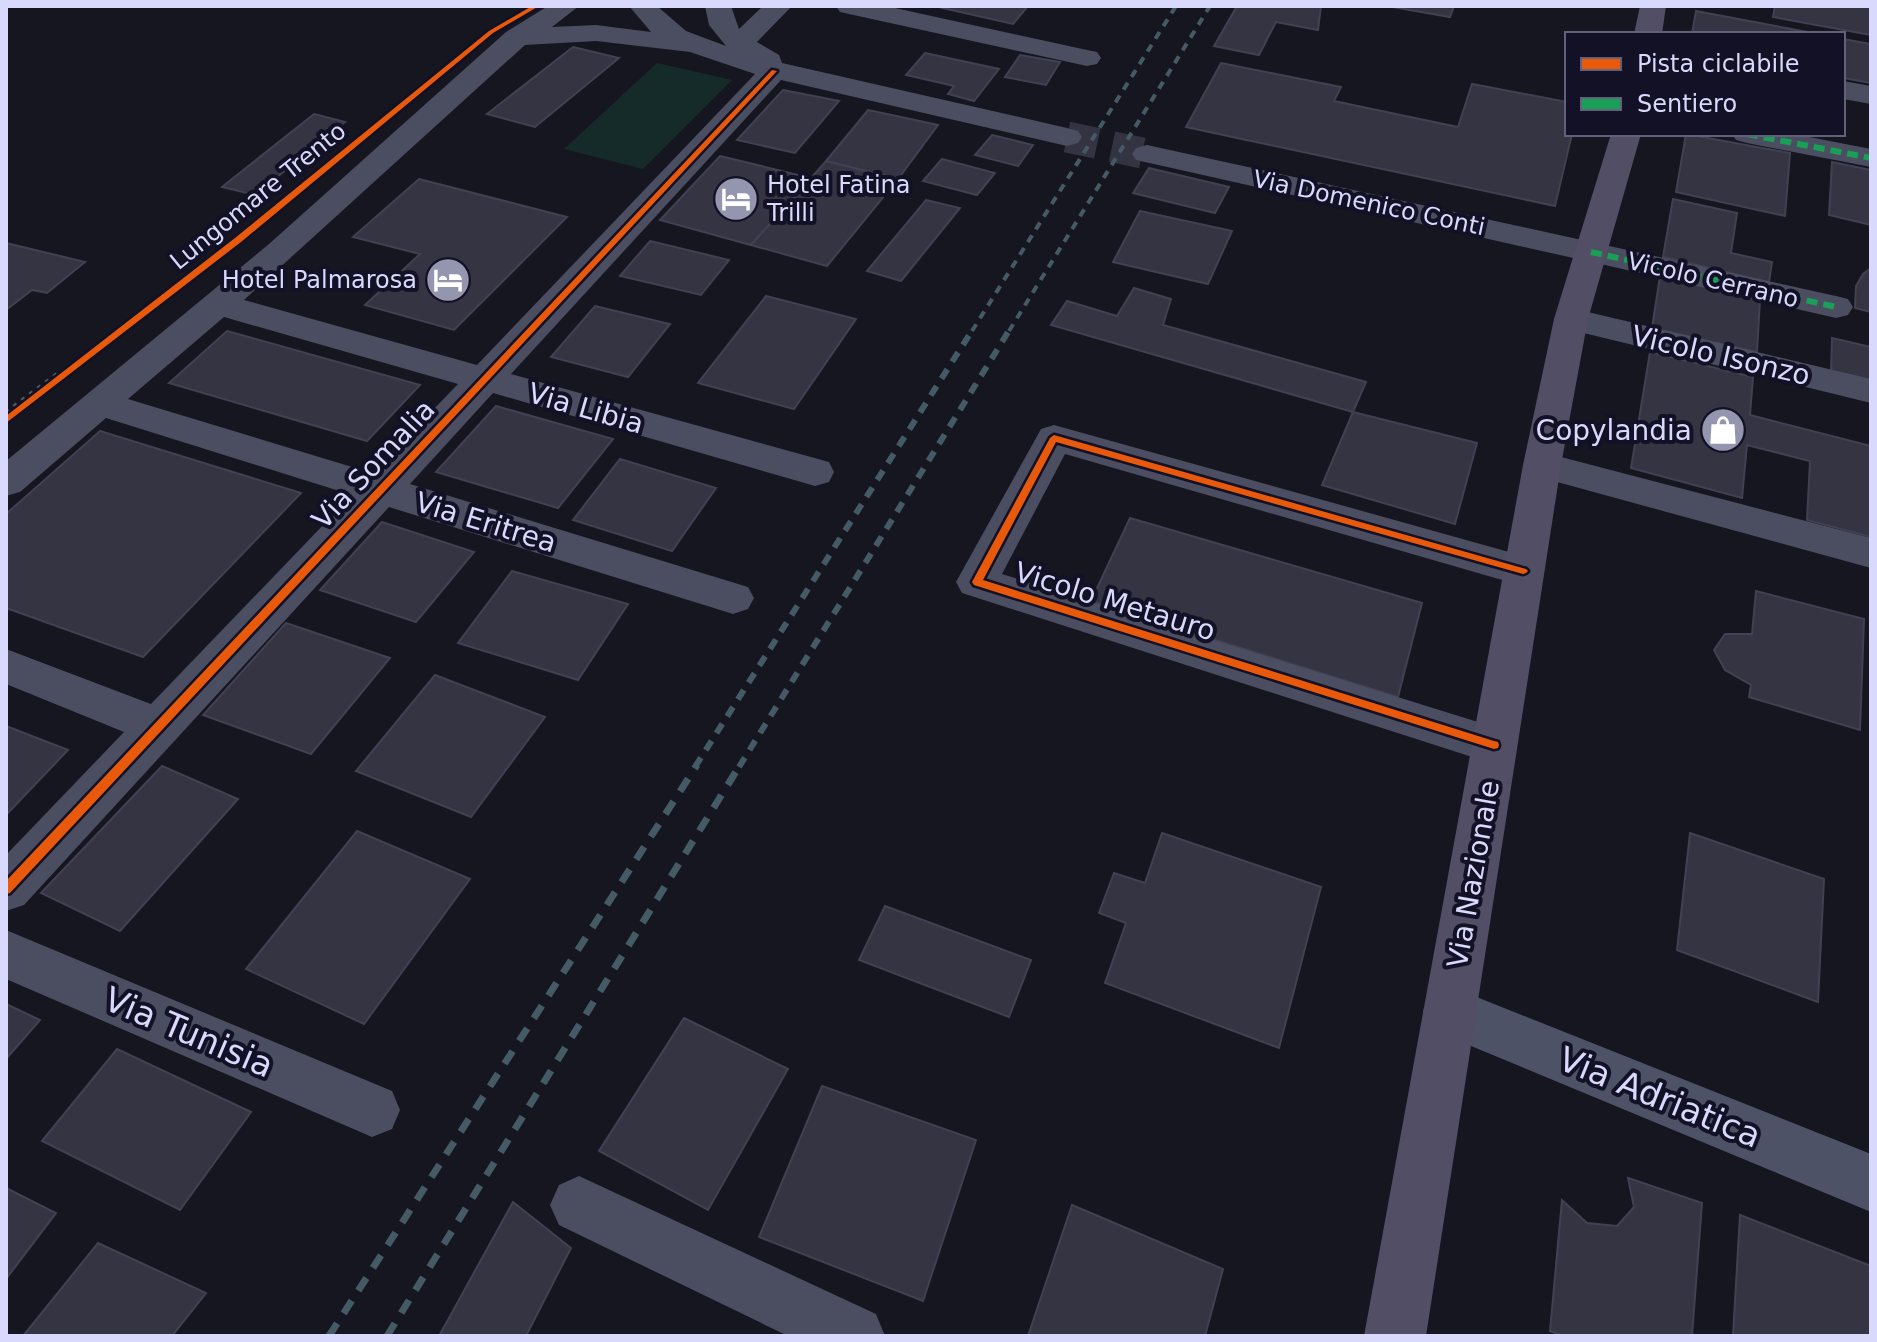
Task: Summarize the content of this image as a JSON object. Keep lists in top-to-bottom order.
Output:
{
  "streets": {
    "main road": ["Via Nazionale", "Via Adriatica"],
    "street": [
      "Lungomare Trento",
      "Via Domenico Conti",
      "Vicolo Cerrano",
      "Vicolo Isonzo",
      "Via Libia",
      "Via Somalia",
      "Via Eritrea",
      "Vicolo Metauro",
      "Via Tunisia"
    ]
  },
  "crossings": [
    ["Lungomare Trento", "Via Libia"],
    ["Lungomare Trento", "Via Eritrea"],
    ["Via Domenico Conti", "Vicolo Cerrano"],
    ["Via Domenico Conti", "Via Nazionale"],
    ["Vicolo Cerrano", "Via Nazionale"],
    ["Vicolo Isonzo", "Via Nazionale"],
    ["Via Libia", "Via Somalia"],
    ["Via Somalia", "Via Eritrea"],
    ["Vicolo Metauro", "Via Nazionale"],
    ["Via Nazionale", "Via Adriatica"]
  ],
  "places": {
    "hotel": ["Hotel Fatina Trilli", "Hotel Palmarosa"],
    "shop": ["Copylandia"]
  },
  "legend": ["Pista ciclabile", "Sentiero"]
}
